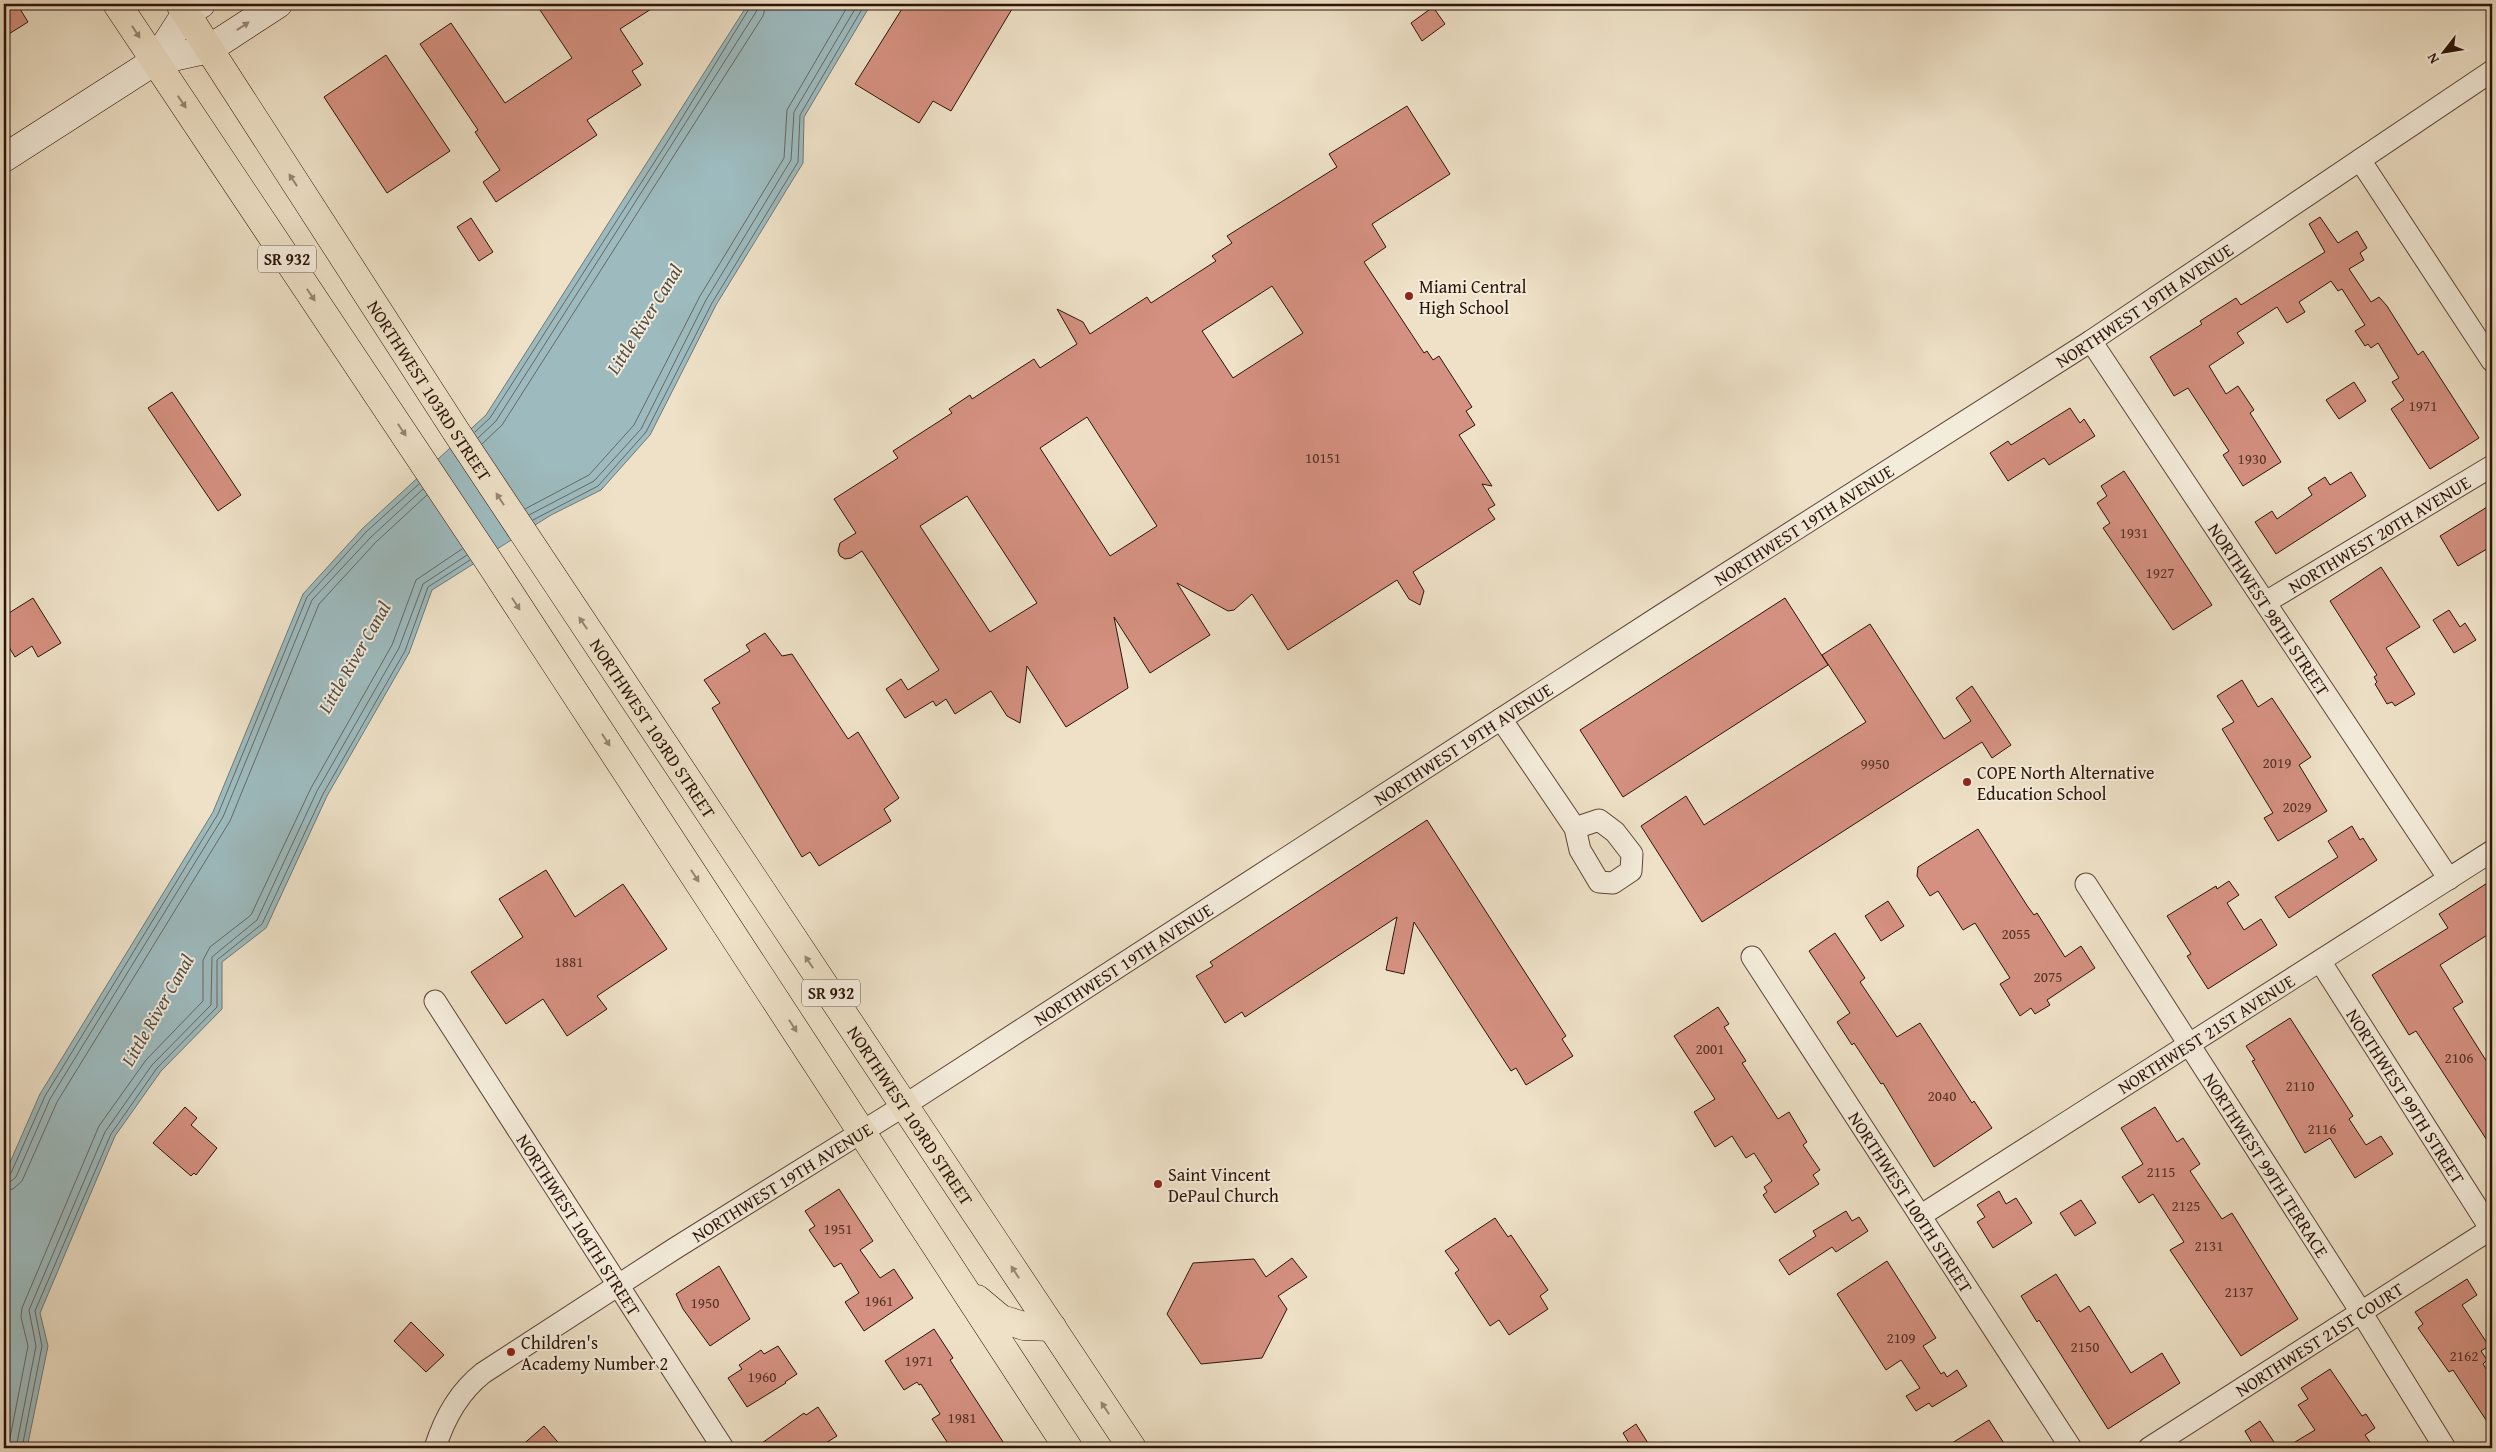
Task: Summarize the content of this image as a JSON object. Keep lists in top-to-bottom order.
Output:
{
  "streets": {
    "main road": ["SR 932", "NORTHWEST 103RD STREET"],
    "street": [
      "NORTHWEST 19TH AVENUE",
      "NORTHWEST 20TH AVENUE",
      "NORTHWEST 98TH STREET",
      "NORTHWEST 21ST AVENUE",
      "NORTHWEST 99TH STREET",
      "NORTHWEST 99TH TERRACE",
      "NORTHWEST 100TH STREET",
      "NORTHWEST 104TH STREET",
      "NORTHWEST 21ST COURT"
    ]
  },
  "crossings": [
    ["SR 932", "NORTHWEST 19TH AVENUE"],
    ["NORTHWEST 19TH AVENUE", "NORTHWEST 103RD STREET"],
    ["NORTHWEST 19TH AVENUE", "NORTHWEST 98TH STREET"],
    ["NORTHWEST 19TH AVENUE", "NORTHWEST 104TH STREET"],
    ["NORTHWEST 20TH AVENUE", "NORTHWEST 98TH STREET"],
    ["NORTHWEST 98TH STREET", "NORTHWEST 21ST AVENUE"],
    ["NORTHWEST 21ST AVENUE", "NORTHWEST 99TH STREET"],
    ["NORTHWEST 21ST AVENUE", "NORTHWEST 99TH TERRACE"],
    ["NORTHWEST 21ST AVENUE", "NORTHWEST 100TH STREET"],
    ["NORTHWEST 99TH STREET", "NORTHWEST 21ST COURT"],
    ["NORTHWEST 99TH TERRACE", "NORTHWEST 21ST COURT"]
  ],
  "water": ["Little River Canal"],
  "places": [
    "Miami Central High School",
    "COPE North Alternative Education School",
    "Saint Vincent DePaul Church",
    "Children's Academy Number 2"
  ],
  "house_numbers": [
    "1971",
    "10151",
    "1930",
    "1931",
    "1927",
    "2019",
    "9950",
    "2029",
    "2055",
    "1881",
    "2075",
    "2001",
    "2106",
    "2110",
    "2040",
    "2116",
    "2115",
    "2125",
    "1951",
    "2131",
    "2137",
    "1961",
    "1950",
    "2109",
    "2150",
    "2162",
    "1971",
    "1960",
    "1981"
  ],
  "north": "bottom left"
}
